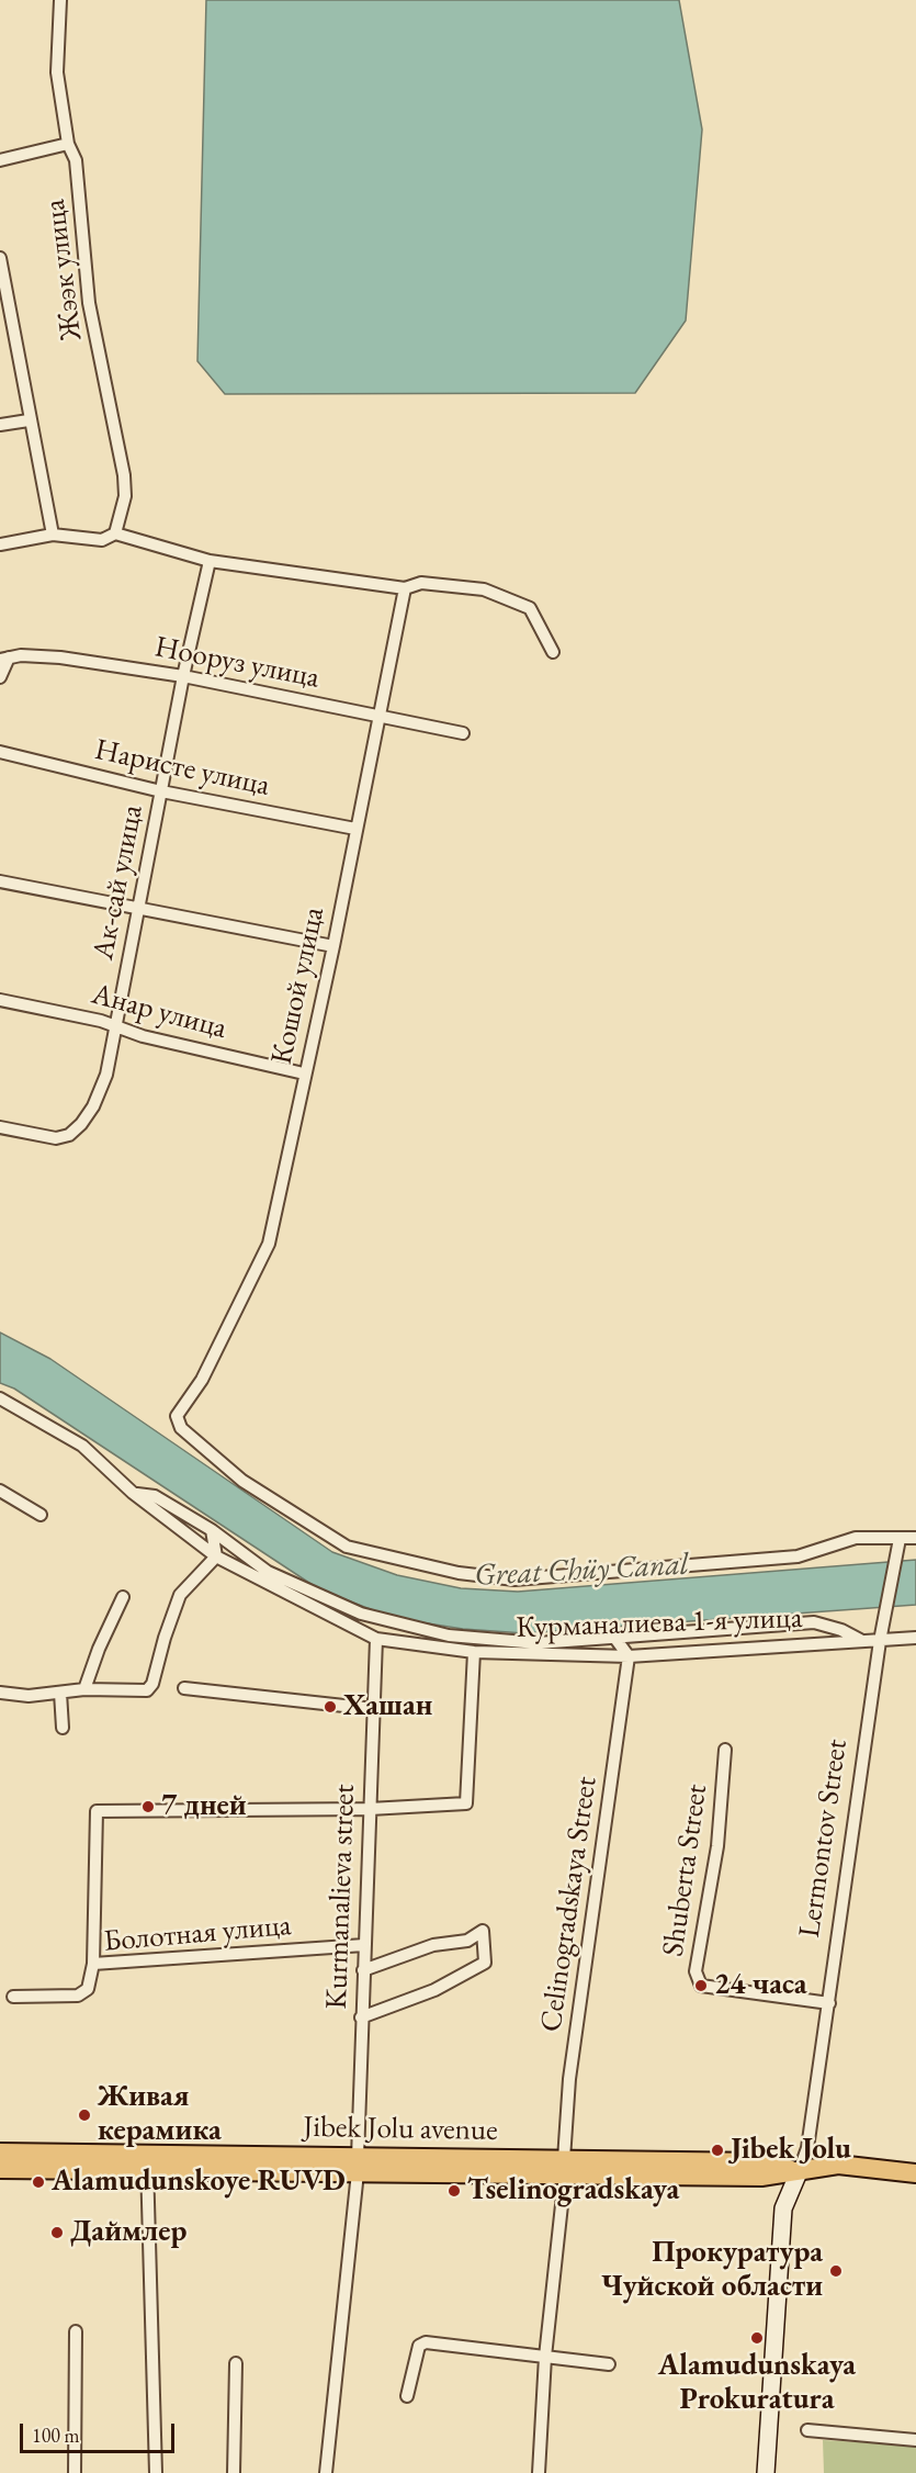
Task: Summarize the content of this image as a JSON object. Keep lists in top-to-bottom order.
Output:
{
  "streets": {
    "main road": ["Lermontov Street", "Jibek Jolu avenue"],
    "street": [
      "Жээк улица",
      "Нооруз улица",
      "Наристе улица",
      "Ак-сай улица",
      "Кошой улица",
      "Анар улица",
      "Курманалиева 1-я улица",
      "Shuberta Street",
      "Kurmanalieva street",
      "Celinogradskaya Street",
      "Болотная улица"
    ]
  },
  "crossings": [
    ["Нооруз улица", "Ак-сай улица"],
    ["Нооруз улица", "Кошой улица"],
    ["Наристе улица", "Ак-сай улица"],
    ["Наристе улица", "Кошой улица"],
    ["Ак-сай улица", "Анар улица"],
    ["Кошой улица", "Анар улица"],
    ["Кошой улица", "Lermontov Street"],
    ["Курманалиева 1-я улица", "Lermontov Street"],
    ["Курманалиева 1-я улица", "Kurmanalieva street"],
    ["Курманалиева 1-я улица", "Celinogradskaya Street"],
    ["Lermontov Street", "Shuberta Street"],
    ["Lermontov Street", "Jibek Jolu avenue"],
    ["Kurmanalieva street", "Болотная улица"],
    ["Kurmanalieva street", "Jibek Jolu avenue"],
    ["Celinogradskaya Street", "Jibek Jolu avenue"]
  ],
  "water": ["Great Chüy Canal"],
  "places": [
    "Хашан",
    "7 дней",
    "24 часа",
    "Живая керамика",
    "Jibek Jolu",
    "Alamudunskoye RUVD",
    "Tselinogradskaya",
    "Даймлер",
    "Прокуратура Чуйской области",
    "Alamudunskaya Prokuratura"
  ],
  "scale_bar": "100 m"
}
